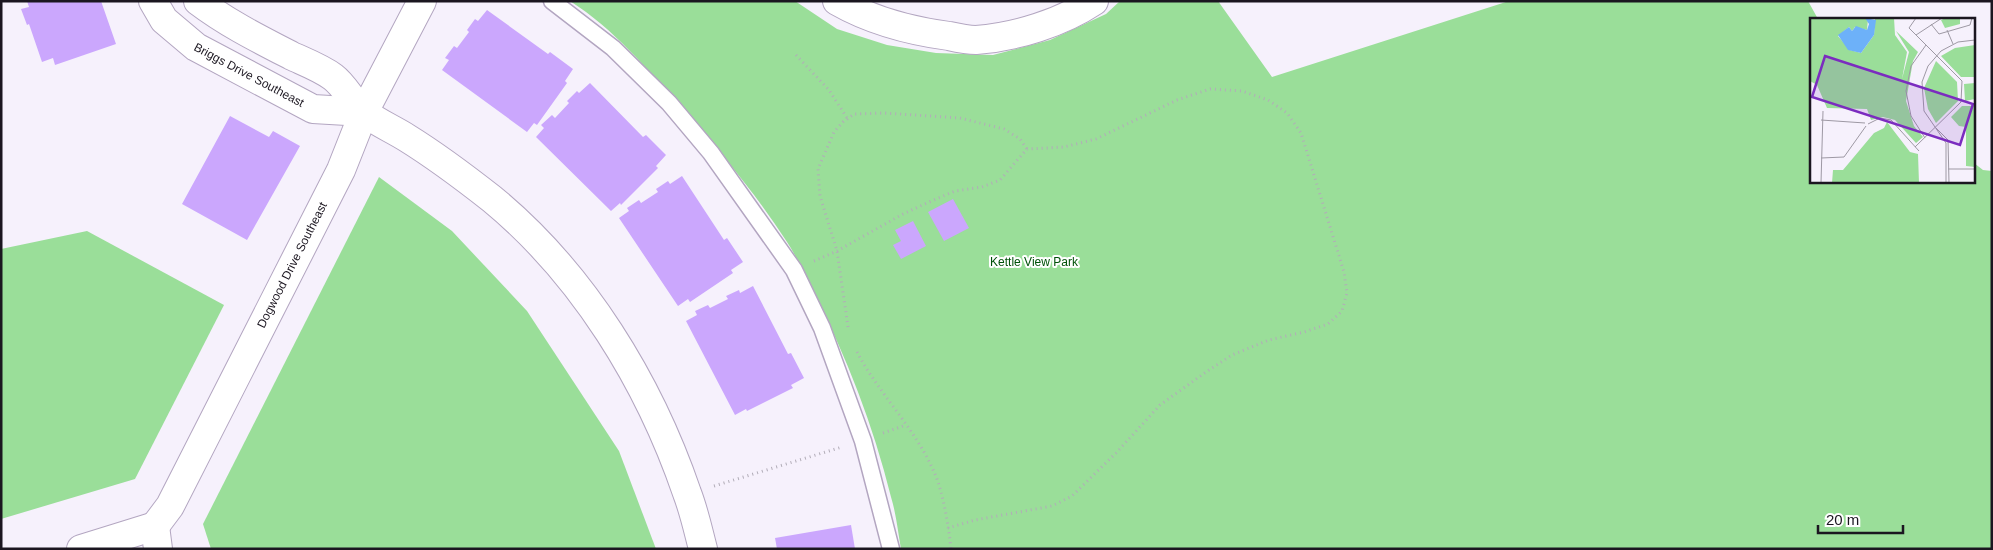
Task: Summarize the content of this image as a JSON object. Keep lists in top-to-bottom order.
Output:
{
  "streets": {
    "street": ["Briggs Drive Southeast", "Dogwood Drive Southeast"]
  },
  "crossings": [
    ["Briggs Drive Southeast", "Dogwood Drive Southeast"]
  ],
  "parks": ["Kettle View Park"],
  "scale_bar": "20 m"
}
